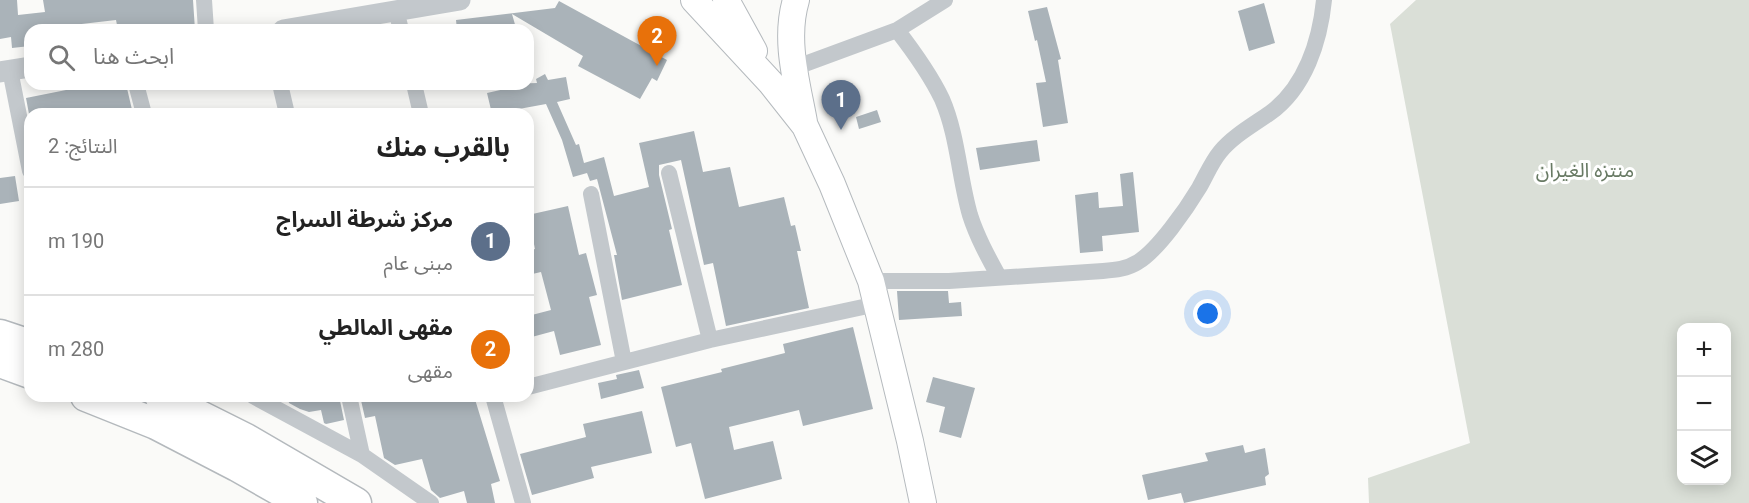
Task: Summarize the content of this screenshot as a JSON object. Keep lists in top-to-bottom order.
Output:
{
  "parks": ["منتزه الغيران"],
  "page": {
    "pins": ["2", "1"],
    "search": "ابحث هنا",
    "heading": ["بالقرب منك", "النتائج: 2"],
    "list": [
      {
        "mark": "1",
        "name": "مركز شرطة السراج",
        "note": "مبنى عام",
        "value": "190 m"
      },
      {
        "mark": "2",
        "name": "مقهى المالطي",
        "note": "مقهى",
        "value": "280 m"
      }
    ],
    "map_buttons": ["+", "−"]
  }
}
